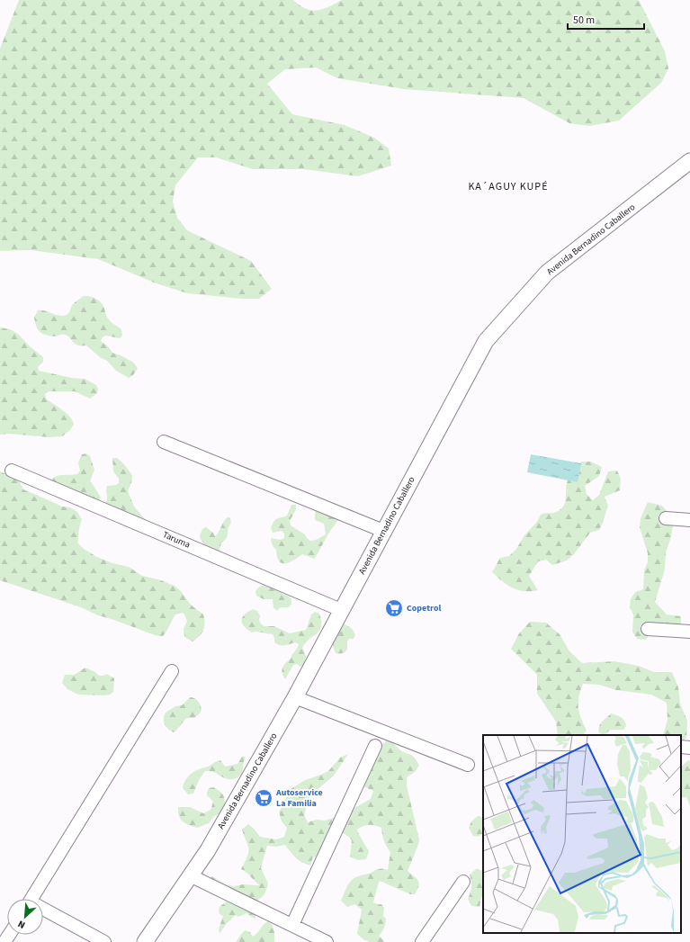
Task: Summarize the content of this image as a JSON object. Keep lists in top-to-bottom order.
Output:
{
  "streets": {
    "main road": ["Avenida Bernadino Caballero"],
    "street": ["Taruma"]
  },
  "crossings": [
    ["Avenida Bernadino Caballero", "Taruma"]
  ],
  "districts": ["KA´AGUY KUPÉ"],
  "places": {
    "supermarket": ["Copetrol", "Autoservice La Familia"]
  },
  "scale_bar": "50 m",
  "north": "bottom left"
}
